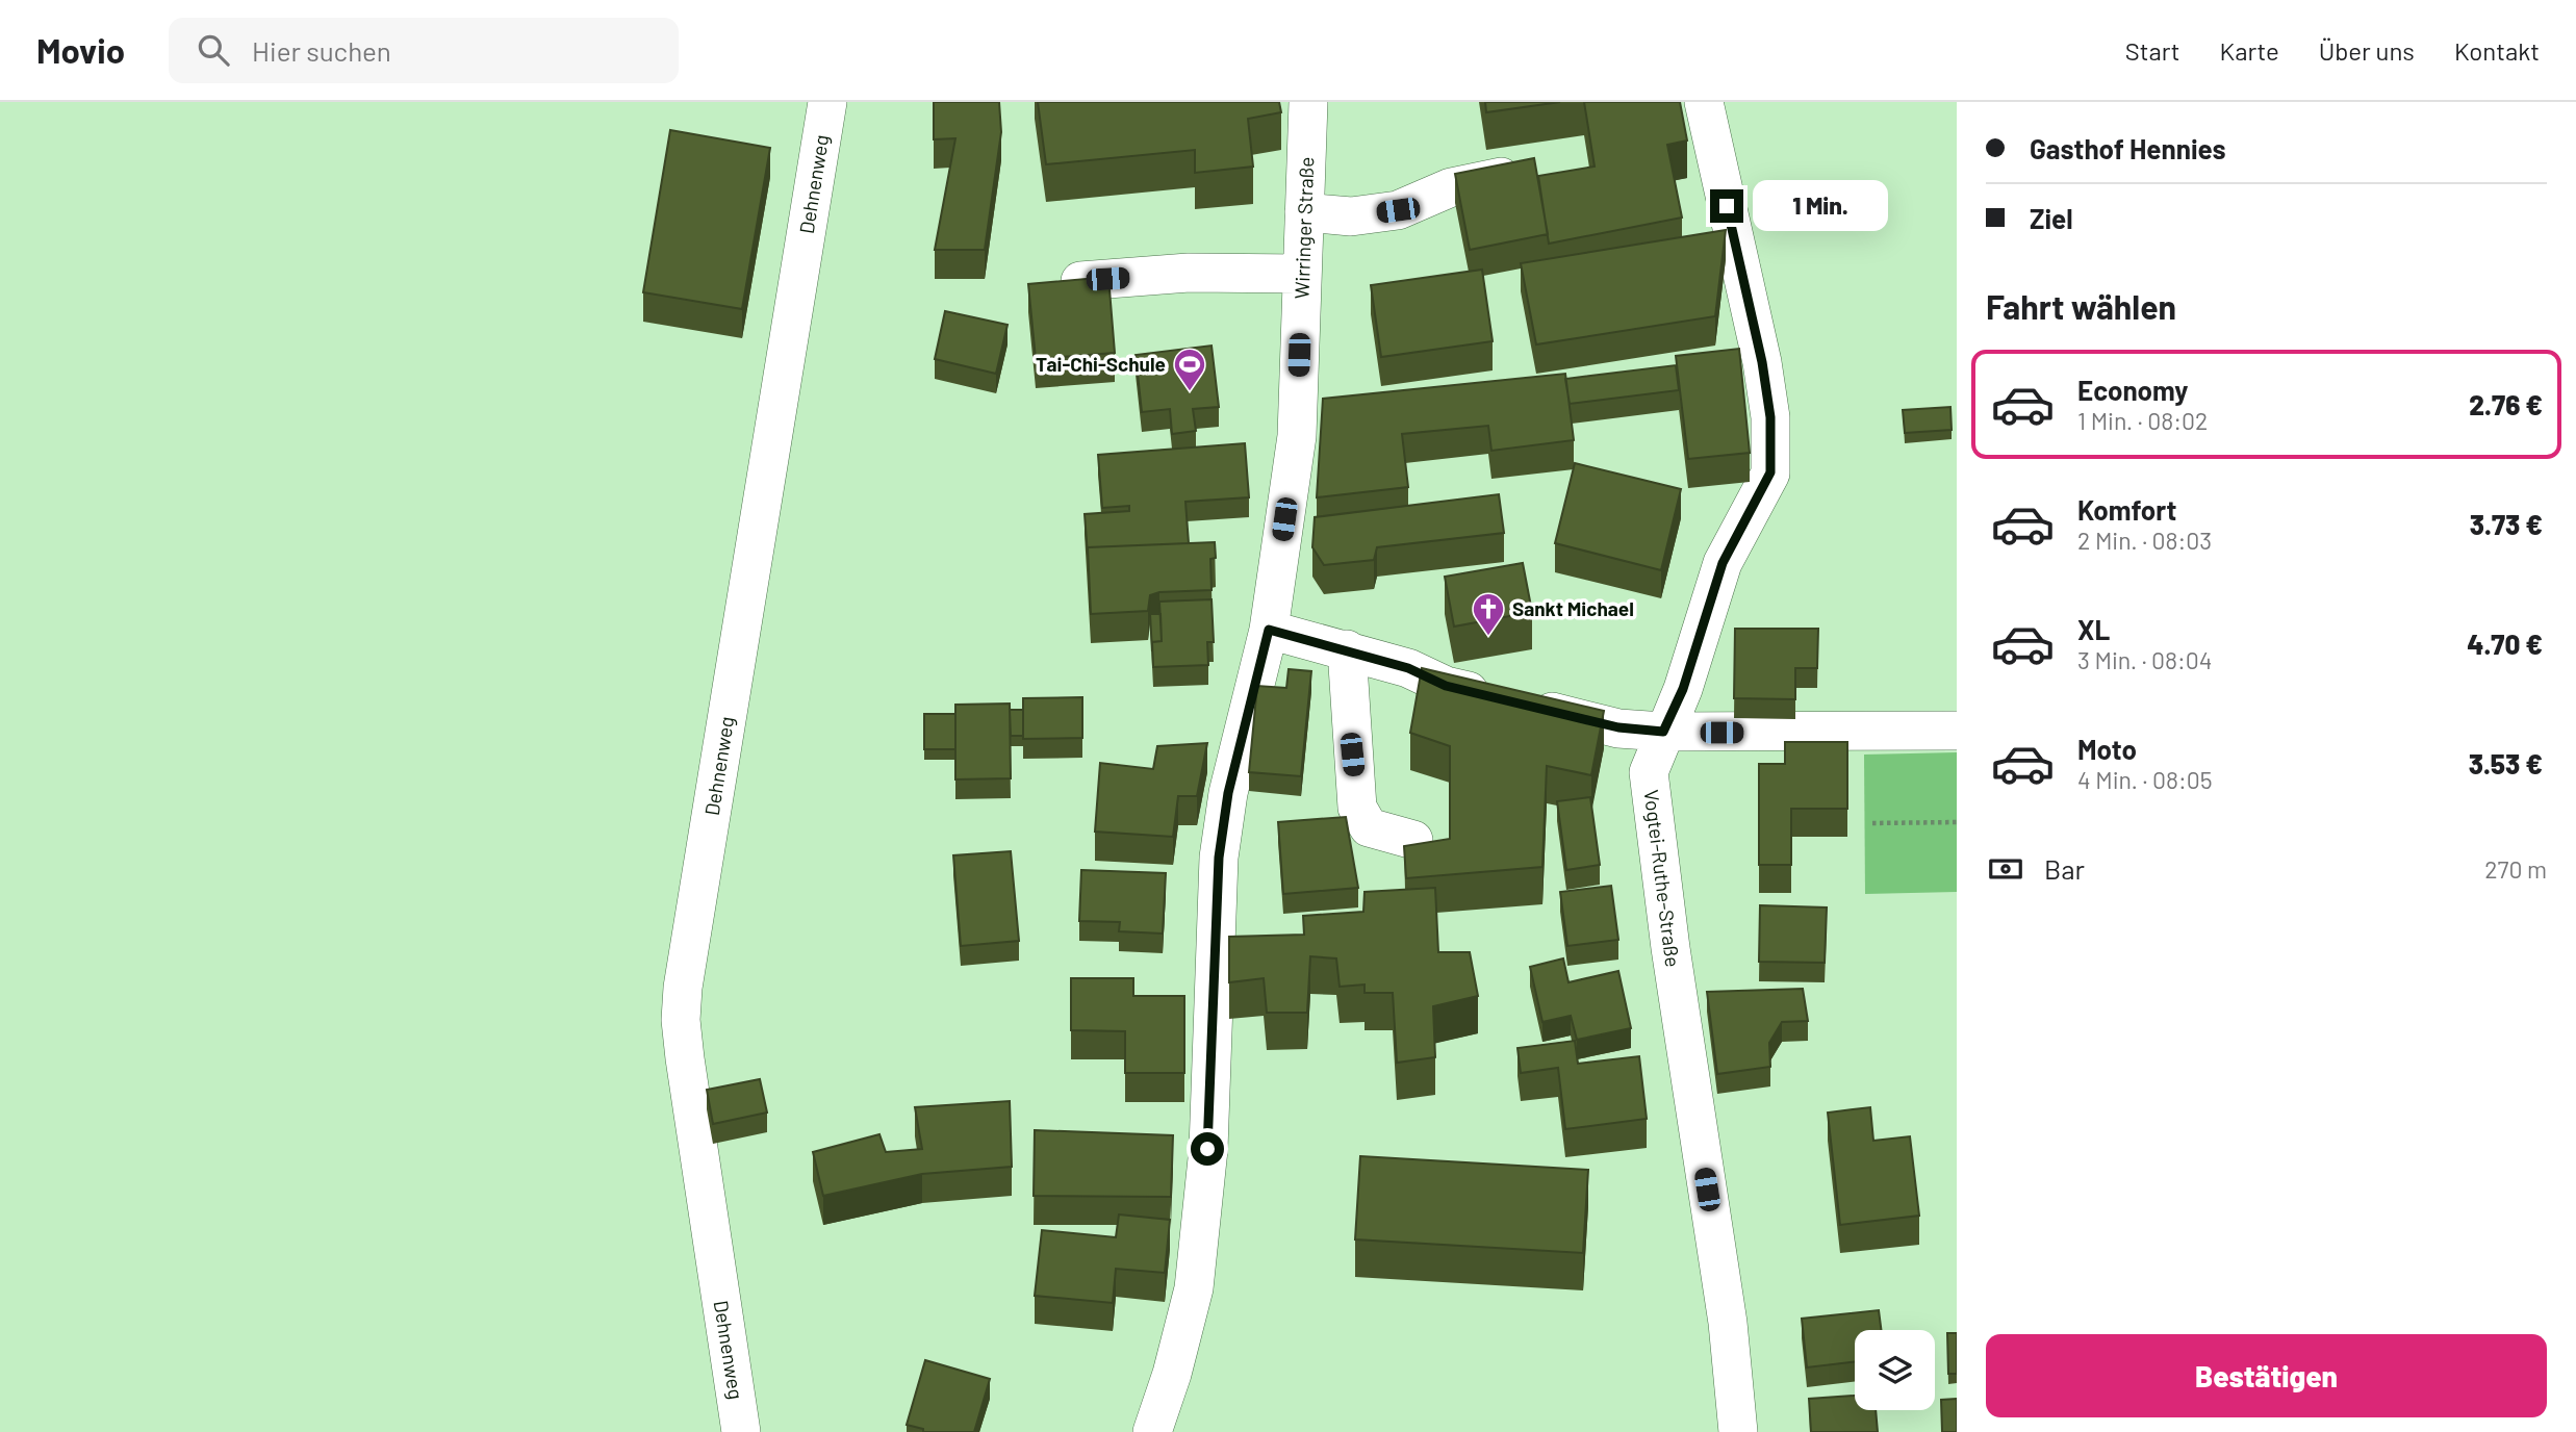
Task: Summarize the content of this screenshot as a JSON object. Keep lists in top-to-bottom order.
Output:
{
  "streets": {
    "street": ["Dehnenweg", "Wirringer Straße", "Vogtei-Ruthe-Straße"]
  },
  "places": {
    "sports": ["Tai-Chi-Schule"],
    "church": ["Sankt Michael"]
  },
  "page": {
    "header": "Movio",
    "search": "Hier suchen",
    "nav": [
      "Start",
      "Karte",
      "Über uns",
      "Kontakt"
    ],
    "banner": ["Gasthof Hennies", "Ziel"],
    "bubble": "1 Min.",
    "heading": "Fahrt wählen",
    "list": [
      {
        "name": "Economy",
        "note": "1 Min. · 08:02",
        "value": "2.76 €"
      },
      {
        "name": "Komfort",
        "note": "2 Min. · 08:03",
        "value": "3.73 €"
      },
      {
        "name": "XL",
        "note": "3 Min. · 08:04",
        "value": "4.70 €"
      },
      {
        "name": "Moto",
        "note": "4 Min. · 08:05",
        "value": "3.53 €"
      }
    ],
    "pay": ["Bar", "270 m"],
    "buttons": "Bestätigen"
  }
}
